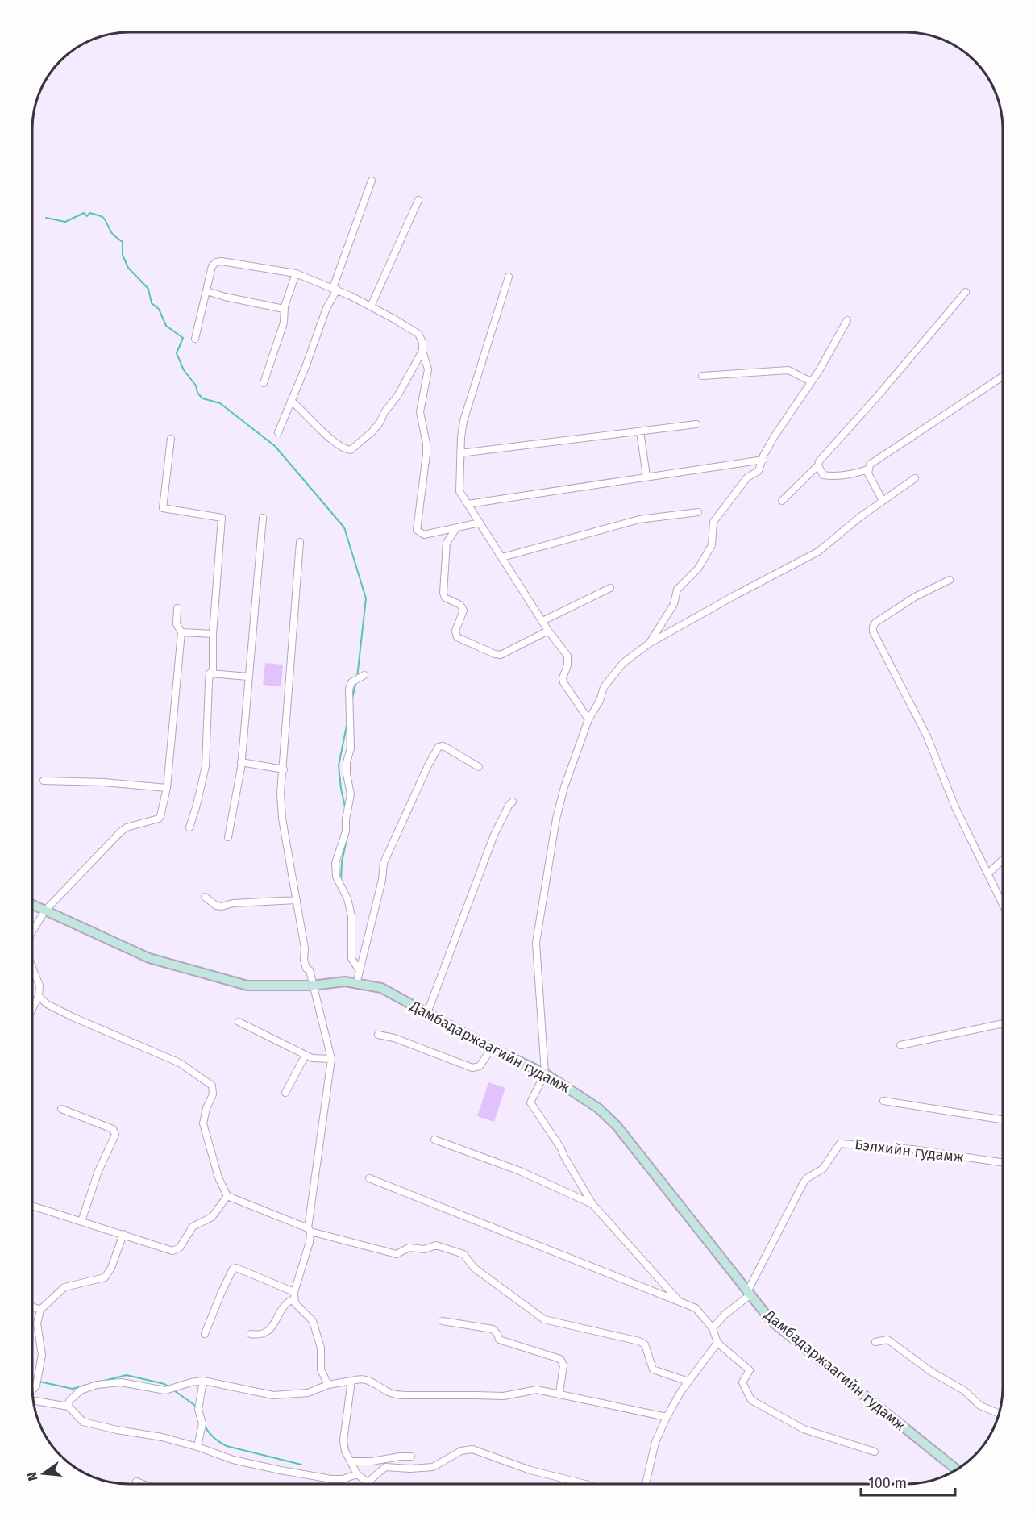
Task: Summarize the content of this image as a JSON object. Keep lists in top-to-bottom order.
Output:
{
  "streets": {
    "main road": ["Дамбадаржаагийн гудамж"],
    "street": ["Бэлхийн гудамж"]
  },
  "crossings": [
    ["Дамбадаржаагийн гудамж", "Бэлхийн гудамж"]
  ],
  "scale_bar": "100 m",
  "north": "left"
}
